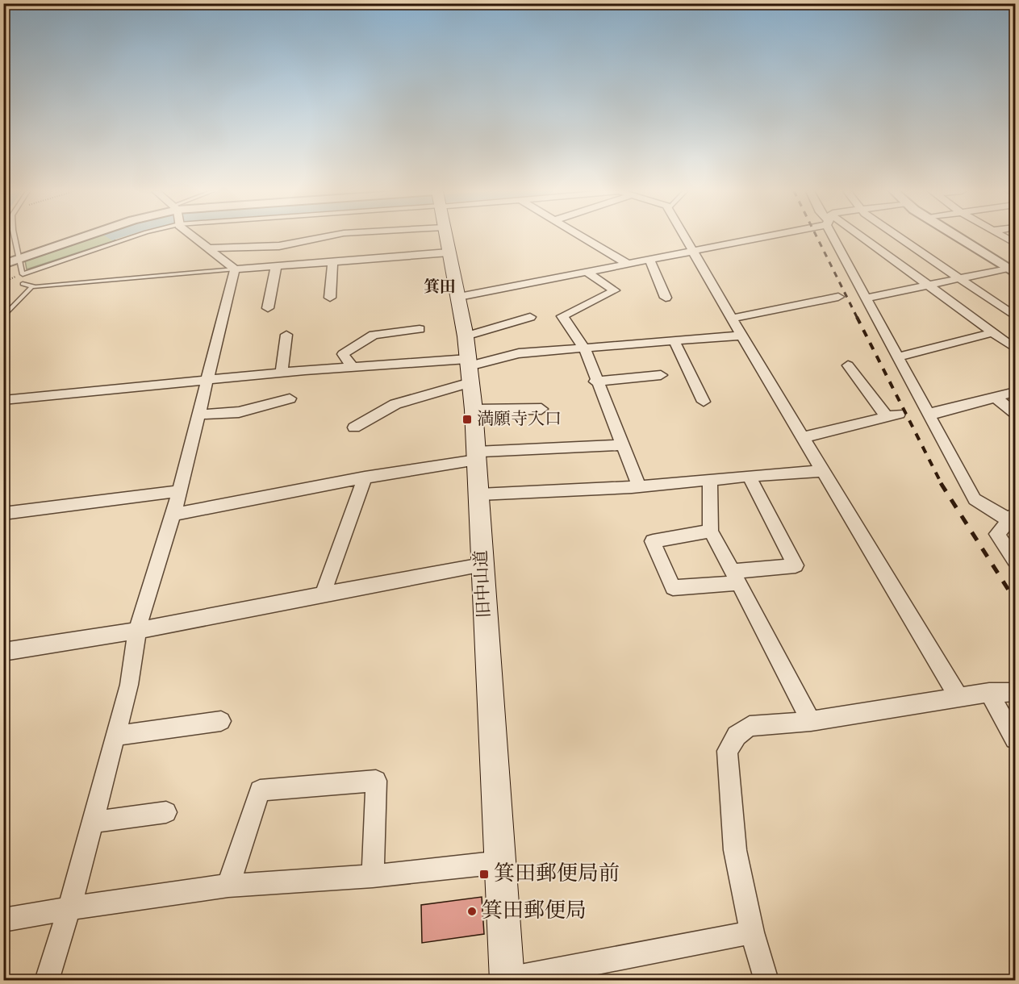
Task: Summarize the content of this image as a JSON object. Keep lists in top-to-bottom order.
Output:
{
  "streets": {
    "main road": ["旧中山道"]
  },
  "districts": ["箕田"],
  "places": {
    "transit": ["満願寺入口", "箕田郵便局前"],
    "other": ["箕田郵便局"]
  }
}
